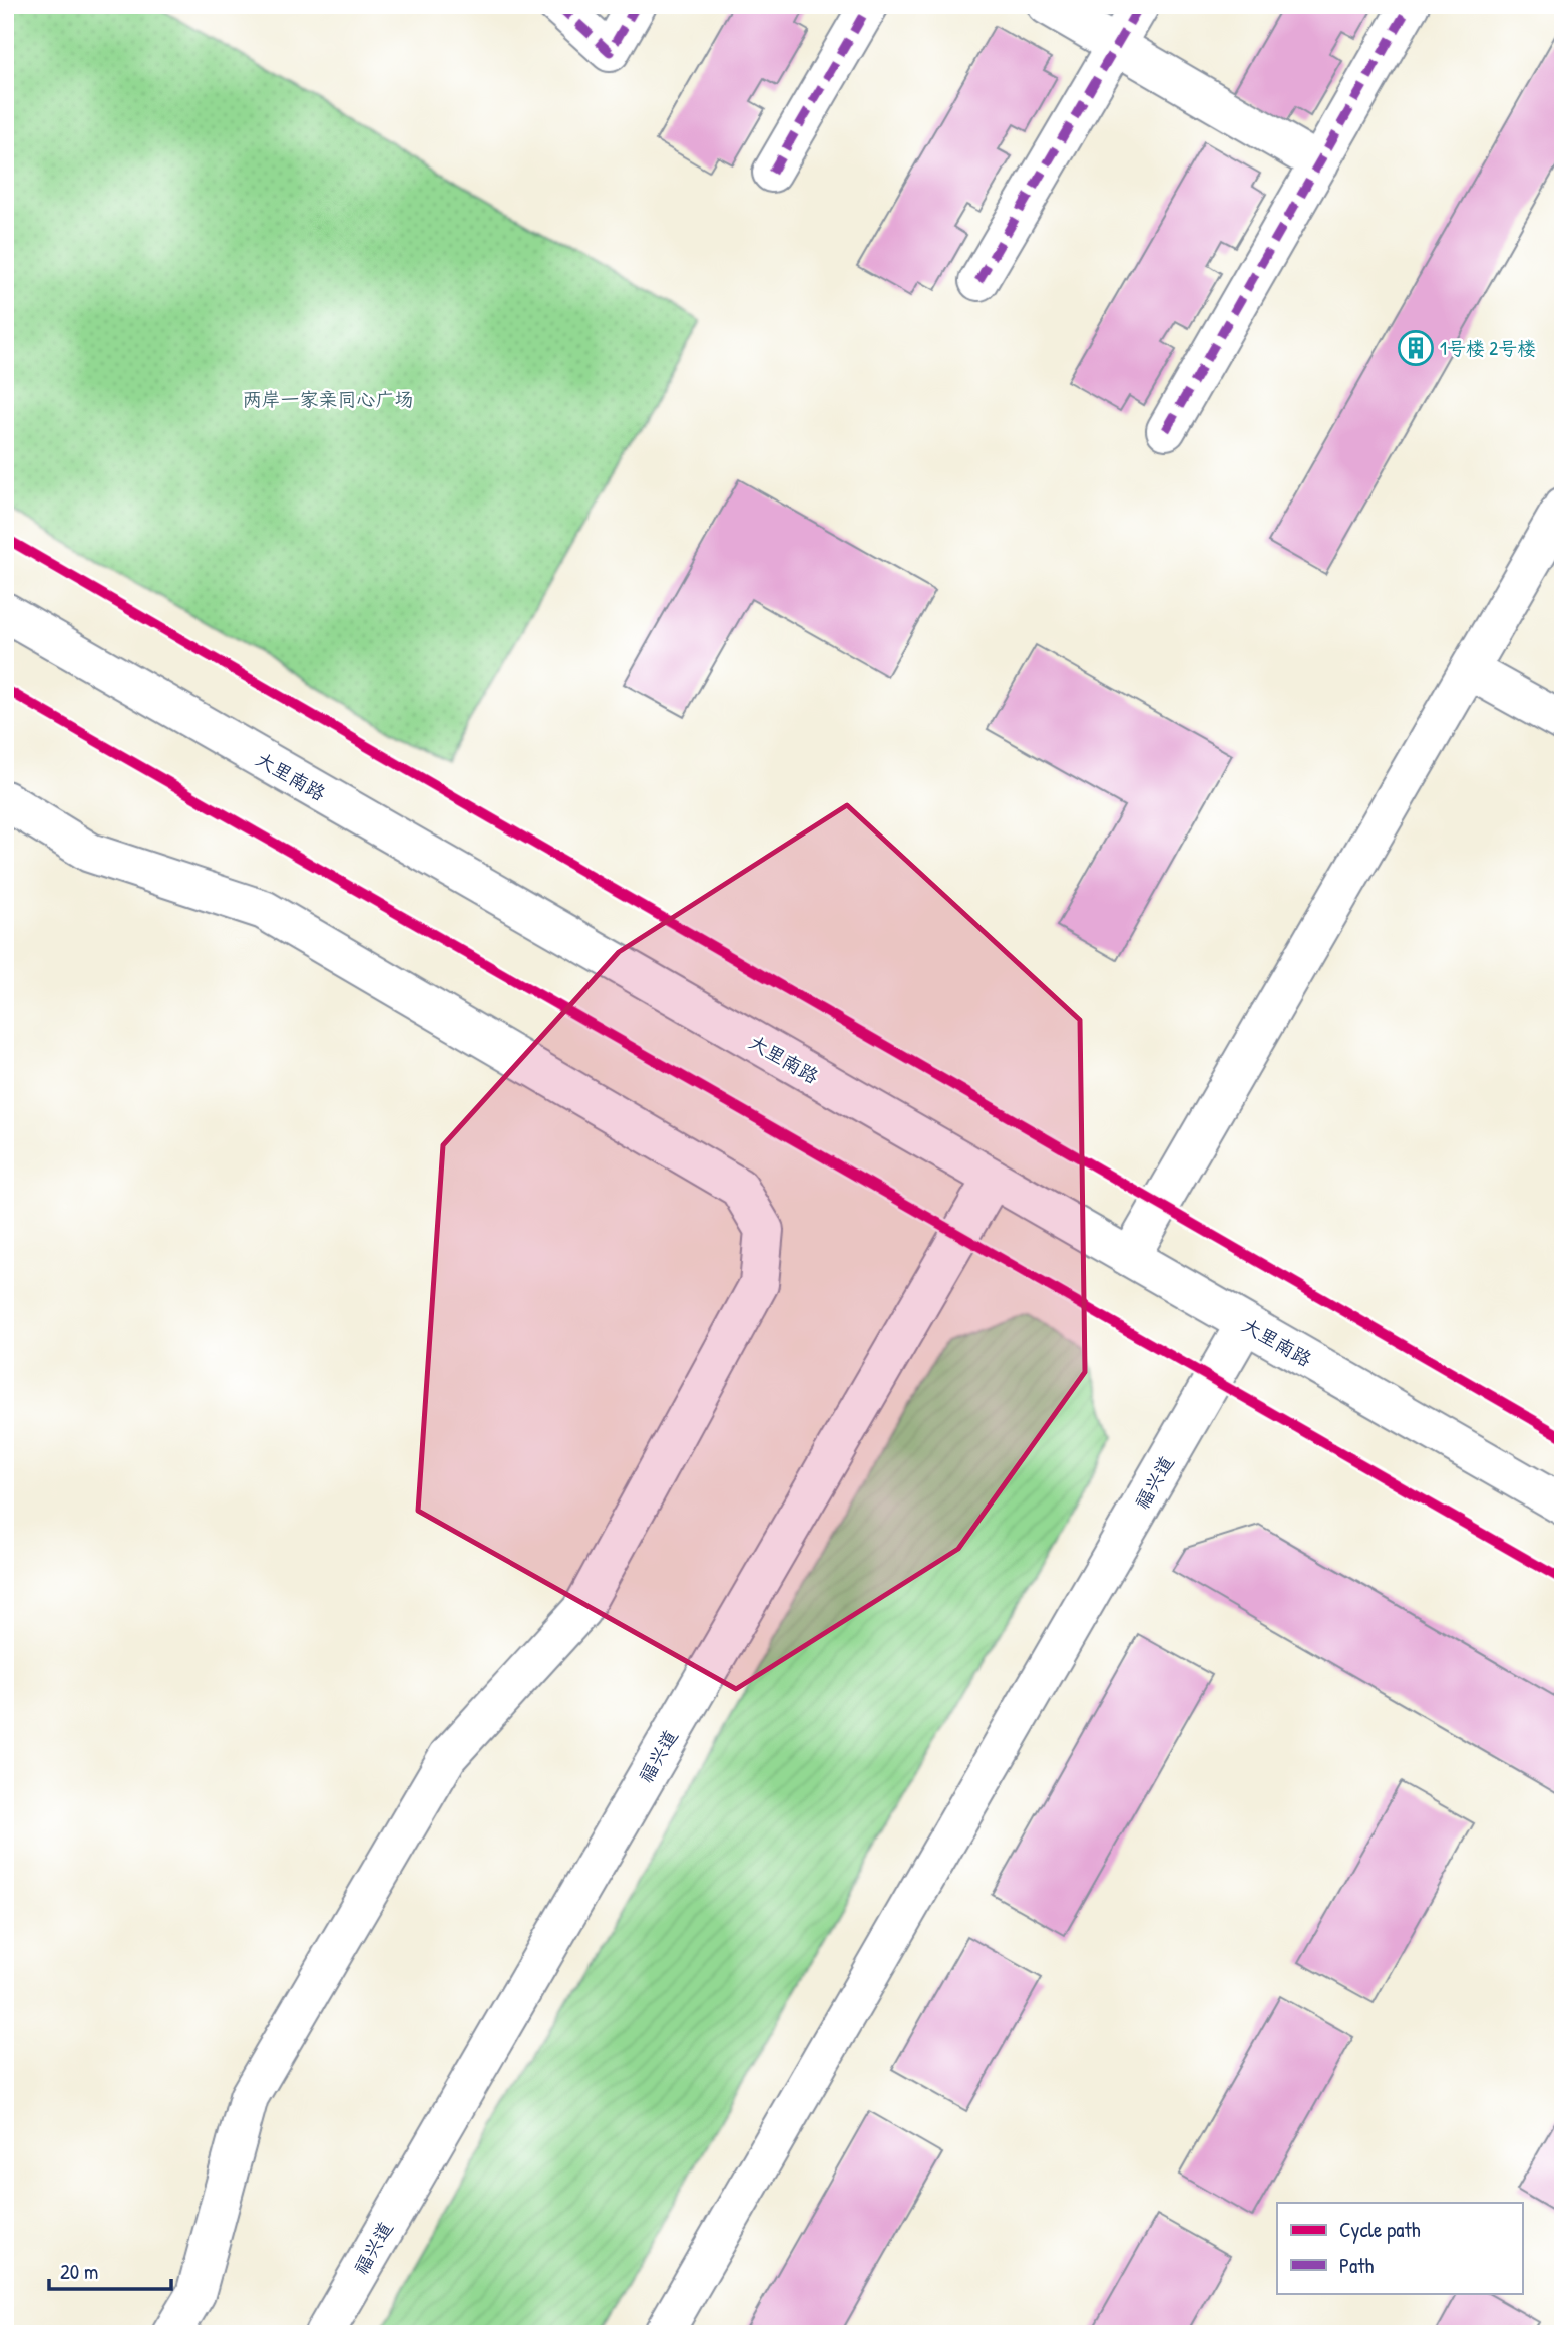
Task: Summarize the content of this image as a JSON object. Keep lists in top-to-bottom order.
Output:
{
  "streets": {
    "street": ["大里南路", "福兴道"]
  },
  "crossings": [
    ["大里南路", "福兴道"]
  ],
  "parks": ["两岸一家亲同心广场"],
  "places": {
    "building": ["1号楼 2号楼"]
  },
  "legend": ["Cycle path", "Path"],
  "scale_bar": "20 m"
}
